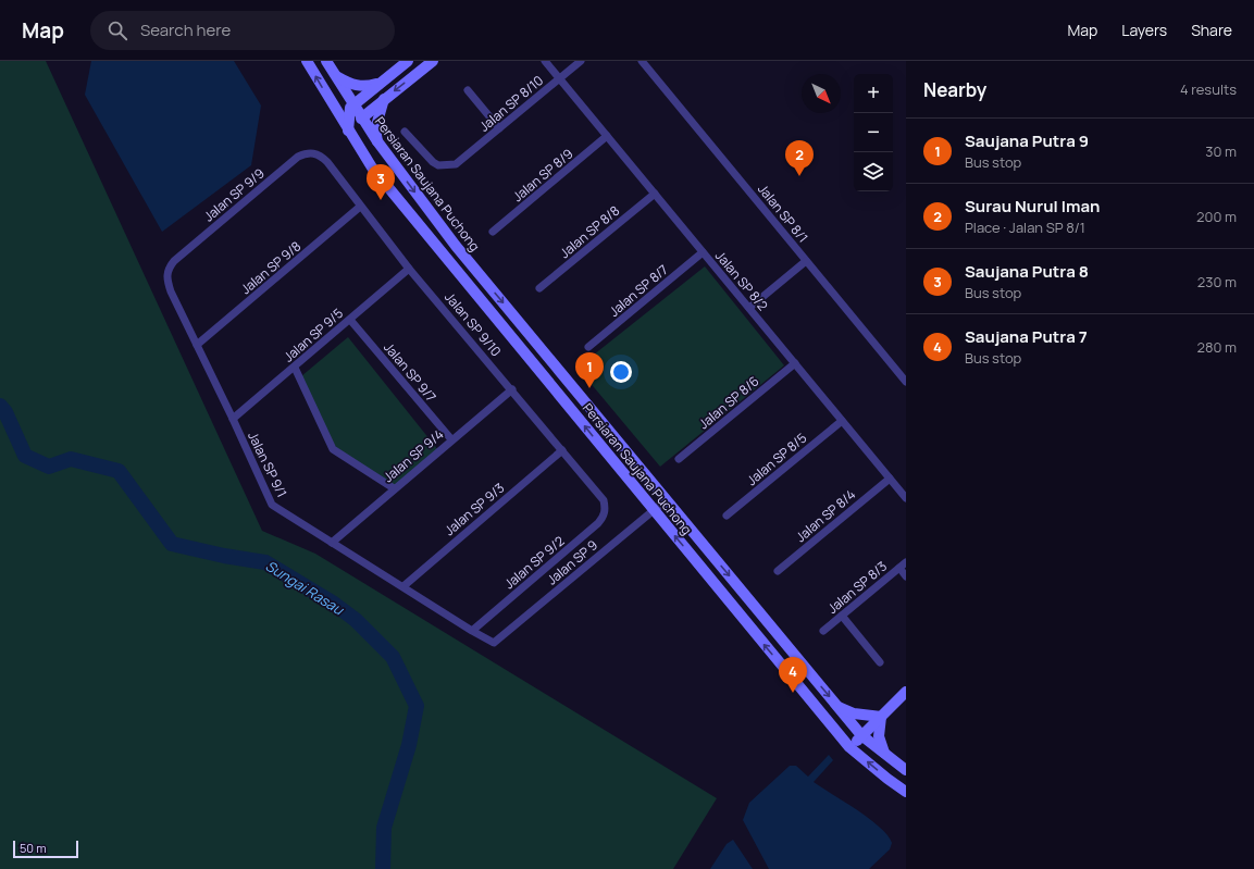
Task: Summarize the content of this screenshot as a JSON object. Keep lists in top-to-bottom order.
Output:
{
  "streets": {
    "street": [
      "Jalan SP 8/10",
      "Jalan SP 8/9",
      "Persiaran Saujana Puchong",
      "Jalan SP 9/9",
      "Jalan SP 8/1",
      "Jalan SP 8/8",
      "Jalan SP 9/8",
      "Jalan SP 8/2",
      "Jalan SP 8/7",
      "Jalan SP 9/10",
      "Jalan SP 9/5",
      "Jalan SP 9/7",
      "Jalan SP 8/6",
      "Jalan SP 9/4",
      "Jalan SP 8/5",
      "Jalan SP 9/1",
      "Jalan SP 9/3",
      "Jalan SP 8/4",
      "Jalan SP 9/2",
      "Jalan SP 9",
      "Jalan SP 8/3"
    ]
  },
  "crossings": [
    ["Jalan SP 8/10", "Jalan SP 8/2"],
    ["Jalan SP 8/9", "Jalan SP 8/2"],
    ["Persiaran Saujana Puchong", "Jalan SP 9"],
    ["Jalan SP 9/9", "Jalan SP 9/10"],
    ["Jalan SP 9/9", "Jalan SP 9/1"],
    ["Jalan SP 8/8", "Jalan SP 8/2"],
    ["Jalan SP 9/8", "Jalan SP 9/10"],
    ["Jalan SP 9/8", "Jalan SP 9/1"],
    ["Jalan SP 8/2", "Jalan SP 8/7"],
    ["Jalan SP 8/2", "Jalan SP 8/6"],
    ["Jalan SP 8/2", "Jalan SP 8/5"],
    ["Jalan SP 8/2", "Jalan SP 8/4"],
    ["Jalan SP 9/10", "Jalan SP 9/5"],
    ["Jalan SP 9/10", "Jalan SP 9/4"],
    ["Jalan SP 9/10", "Jalan SP 9/3"],
    ["Jalan SP 9/10", "Jalan SP 9/2"],
    ["Jalan SP 9/5", "Jalan SP 9/7"],
    ["Jalan SP 9/5", "Jalan SP 9/1"],
    ["Jalan SP 9/7", "Jalan SP 9/4"],
    ["Jalan SP 9/4", "Jalan SP 9/1"],
    ["Jalan SP 9/1", "Jalan SP 9/3"],
    ["Jalan SP 9/1", "Jalan SP 9/2"],
    ["Jalan SP 9/1", "Jalan SP 9"]
  ],
  "water": ["Sungai Rasau"],
  "scale_bar": "50 m",
  "north": "bottom right",
  "page": {
    "header": "Map",
    "search": "Search here",
    "nav": ["Map", "Layers", "Share"],
    "heading": ["Nearby", "4 results"],
    "map_buttons": ["+", "−"],
    "list": [
      {
        "mark": "1",
        "name": "Saujana Putra 9",
        "note": "Bus stop",
        "value": "30 m"
      },
      {
        "mark": "2",
        "name": "Surau Nurul Iman",
        "note": "Place · Jalan SP 8/1",
        "value": "200 m"
      },
      {
        "mark": "3",
        "name": "Saujana Putra 8",
        "note": "Bus stop",
        "value": "230 m"
      },
      {
        "mark": "4",
        "name": "Saujana Putra 7",
        "note": "Bus stop",
        "value": "280 m"
      }
    ],
    "pins": [
      "2",
      "3",
      "1",
      "4"
    ],
    "scale": "50 m"
  }
}
